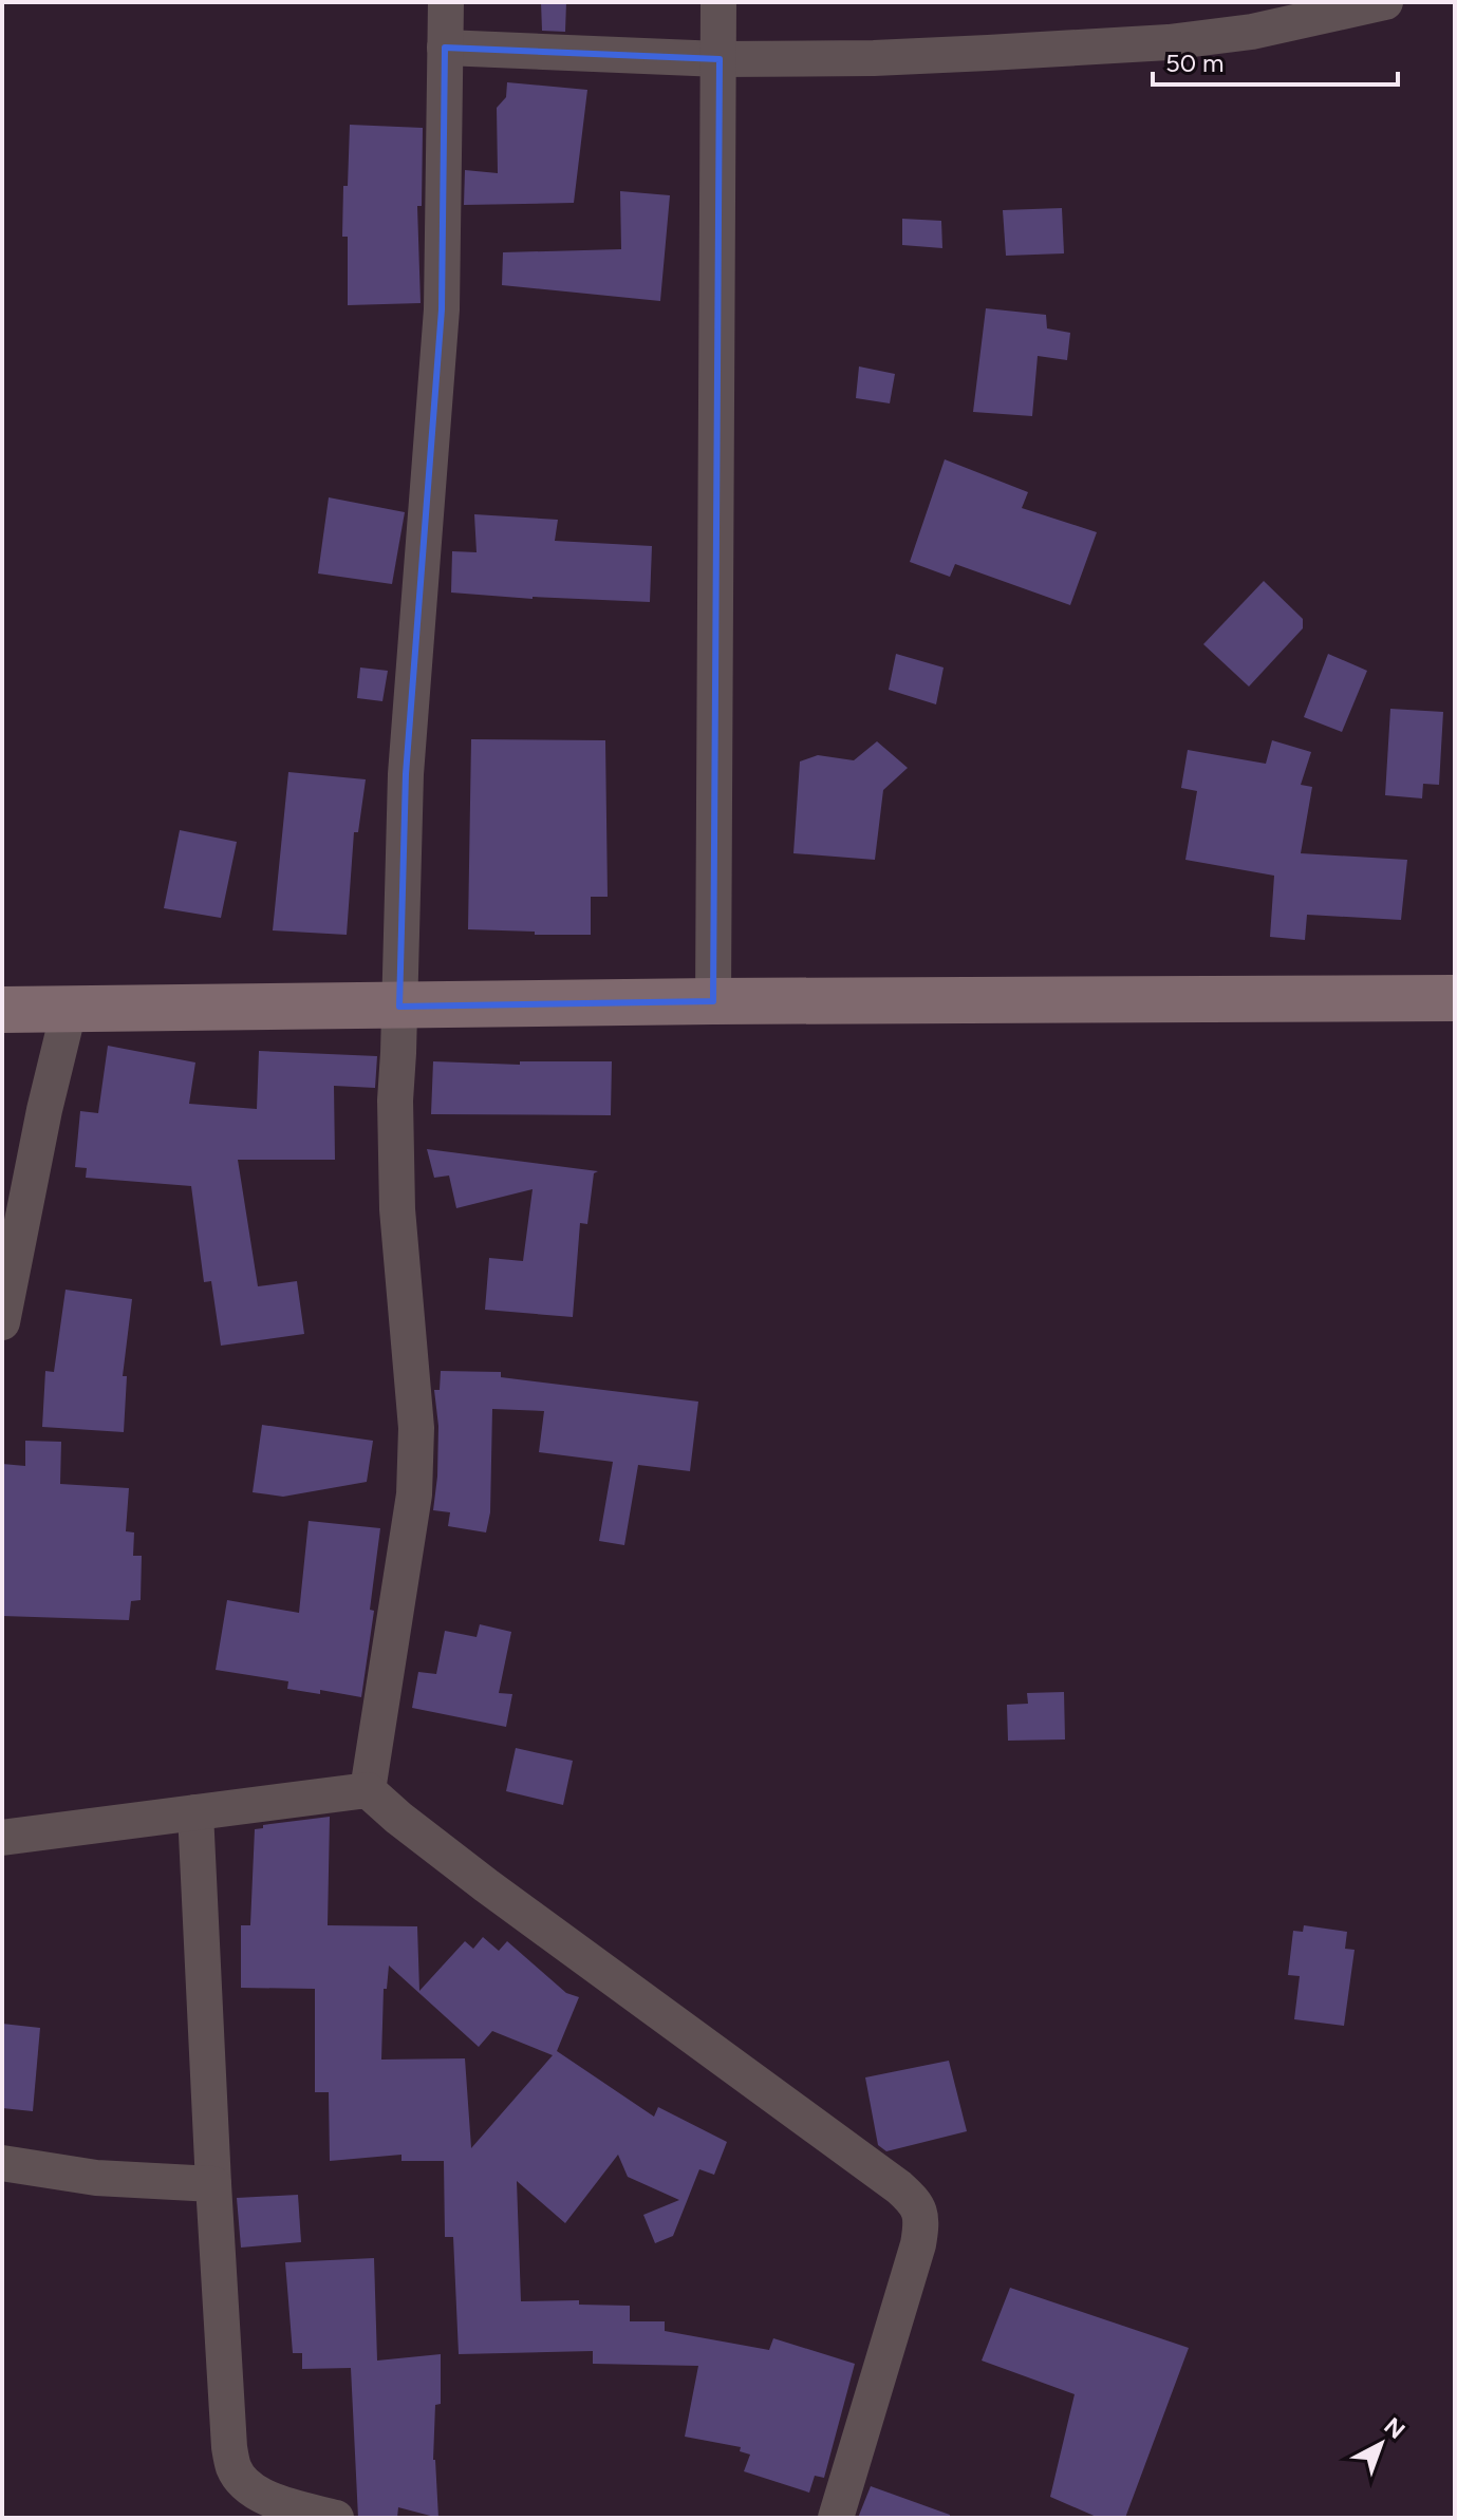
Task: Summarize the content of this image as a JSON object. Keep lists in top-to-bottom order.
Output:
{
  "scale_bar": "50 m",
  "north": "top right"
}
